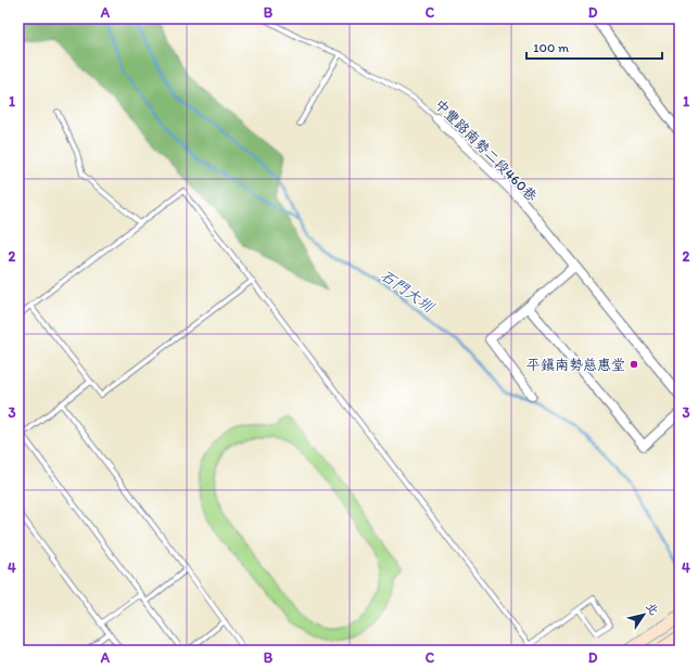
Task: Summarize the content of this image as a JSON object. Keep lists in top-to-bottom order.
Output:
{
  "streets": {
    "street": ["中豐路南勢二段460巷"]
  },
  "water": ["石門大圳"],
  "places": ["平鎮南勢慈惠堂"],
  "scale_bar": "100 m",
  "north": "top right",
  "grid": {
    "columns": [
      "A",
      "B",
      "C",
      "D"
    ],
    "rows": [
      "1",
      "2",
      "3",
      "4"
    ]
  }
}
